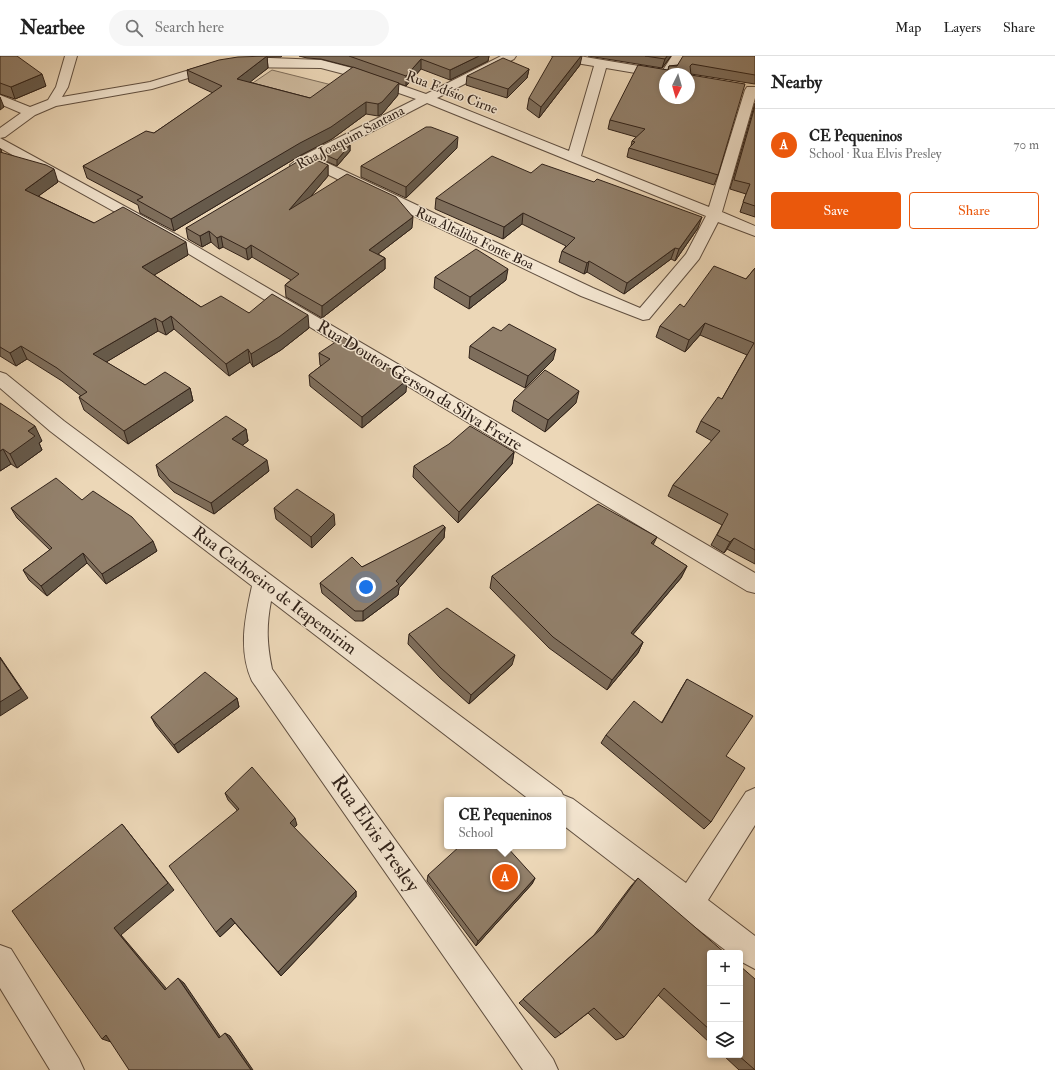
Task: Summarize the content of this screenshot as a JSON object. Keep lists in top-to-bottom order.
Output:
{
  "streets": {
    "street": [
      "Rua Edísio Cirne",
      "Rua Joaquim Santana",
      "Rua Altaliba Fonte Boa",
      "Rua Doutor Gerson da Silva Freire",
      "Rua Cachoeiro de Itapemirim",
      "Rua Elvis Presley"
    ]
  },
  "crossings": [
    ["Rua Edísio Cirne", "Rua Joaquim Santana"],
    ["Rua Edísio Cirne", "Rua Altaliba Fonte Boa"],
    ["Rua Joaquim Santana", "Rua Altaliba Fonte Boa"],
    ["Rua Cachoeiro de Itapemirim", "Rua Elvis Presley"]
  ],
  "north": "bottom",
  "page": {
    "header": "Nearbee",
    "search": "Search here",
    "nav": ["Map", "Layers", "Share"],
    "heading": "Nearby",
    "list": [
      {
        "mark": "A",
        "name": "CE Pequeninos",
        "note": "School · Rua Elvis Presley",
        "value": "70 m"
      }
    ],
    "buttons": ["Save", "Share"],
    "popup": ["CE Pequeninos", "School"],
    "pins": "A",
    "map_buttons": ["+", "−"]
  }
}
